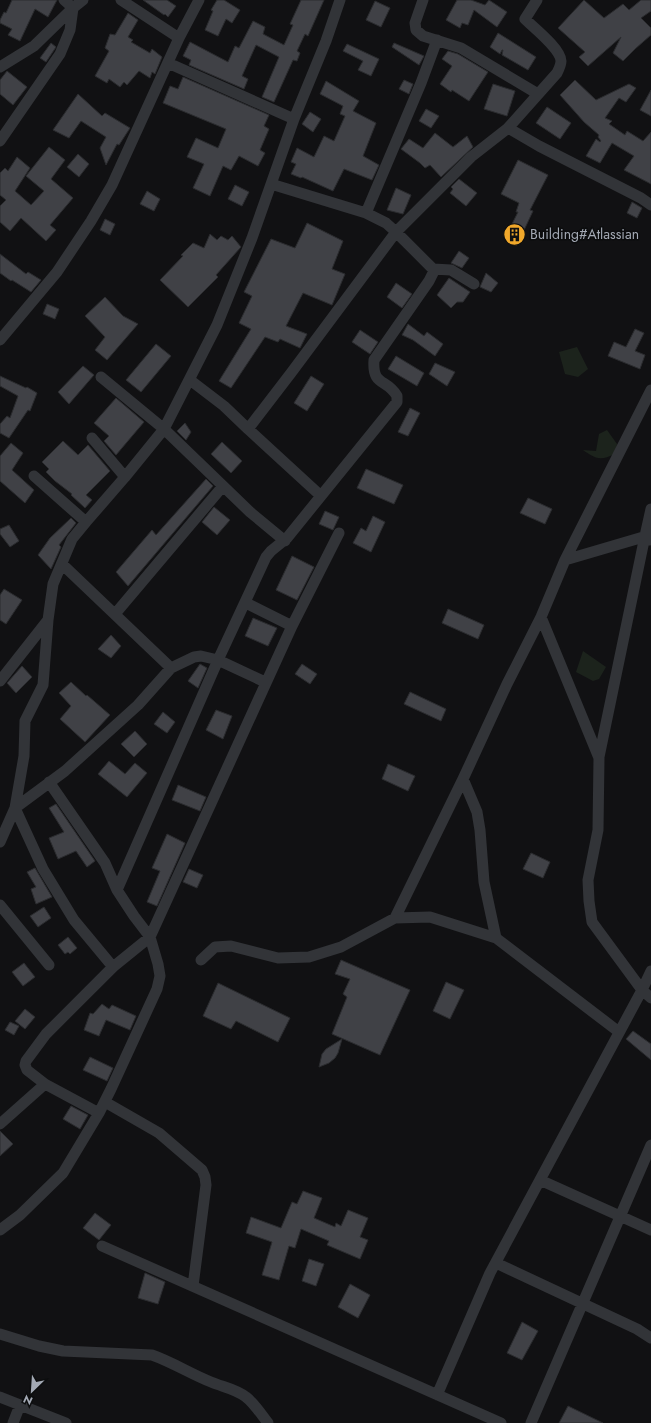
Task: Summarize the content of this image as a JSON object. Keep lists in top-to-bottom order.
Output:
{
  "places": {
    "building": ["Building#Atlassian"]
  },
  "north": "bottom left"
}
